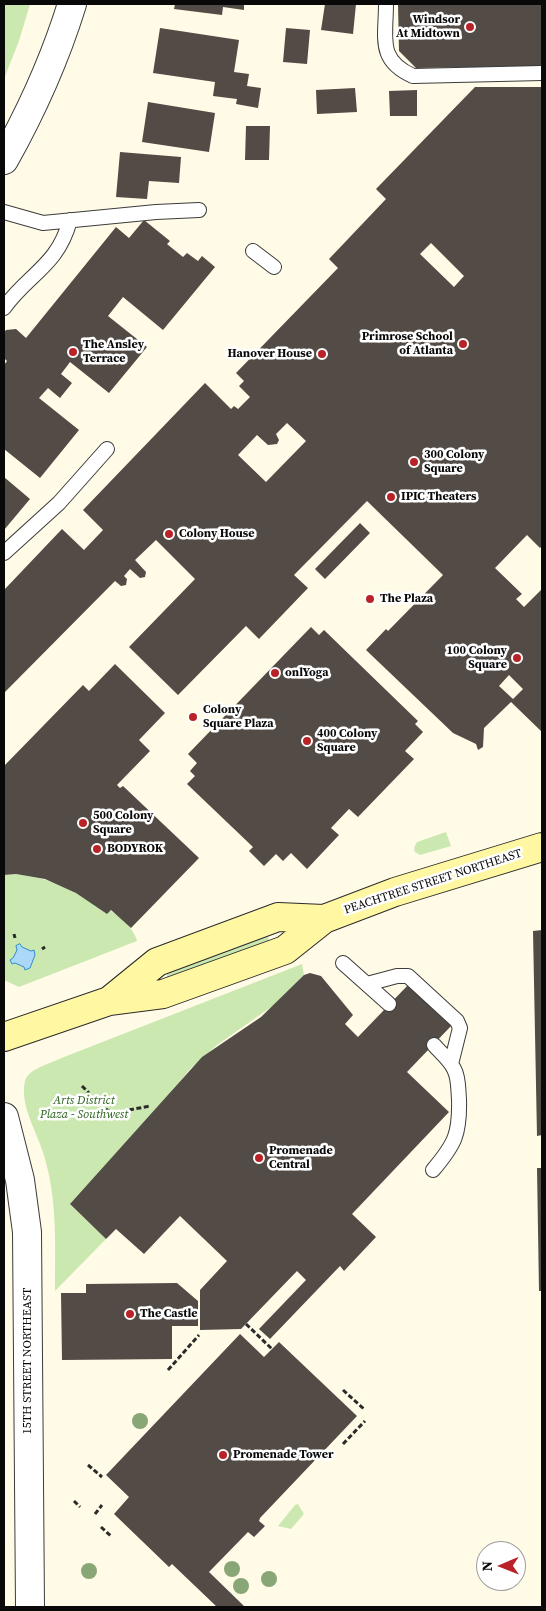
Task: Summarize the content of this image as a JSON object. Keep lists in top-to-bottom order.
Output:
{
  "streets": {
    "main road": ["PEACHTREE STREET NORTHEAST"],
    "street": ["15TH STREET NORTHEAST"]
  },
  "parks": ["Arts District Plaza - Southwest"],
  "places": [
    "Windsor At Midtown",
    "Primrose School of Atlanta",
    "The Ansley Terrace",
    "Hanover House",
    "300 Colony Square",
    "IPIC Theaters",
    "Colony House",
    "The Plaza",
    "100 Colony Square",
    "onlYoga",
    "Colony Square Plaza",
    "400 Colony Square",
    "500 Colony Square",
    "BODYROK",
    "Promenade Central",
    "The Castle",
    "Promenade Tower"
  ],
  "north": "left"
}
